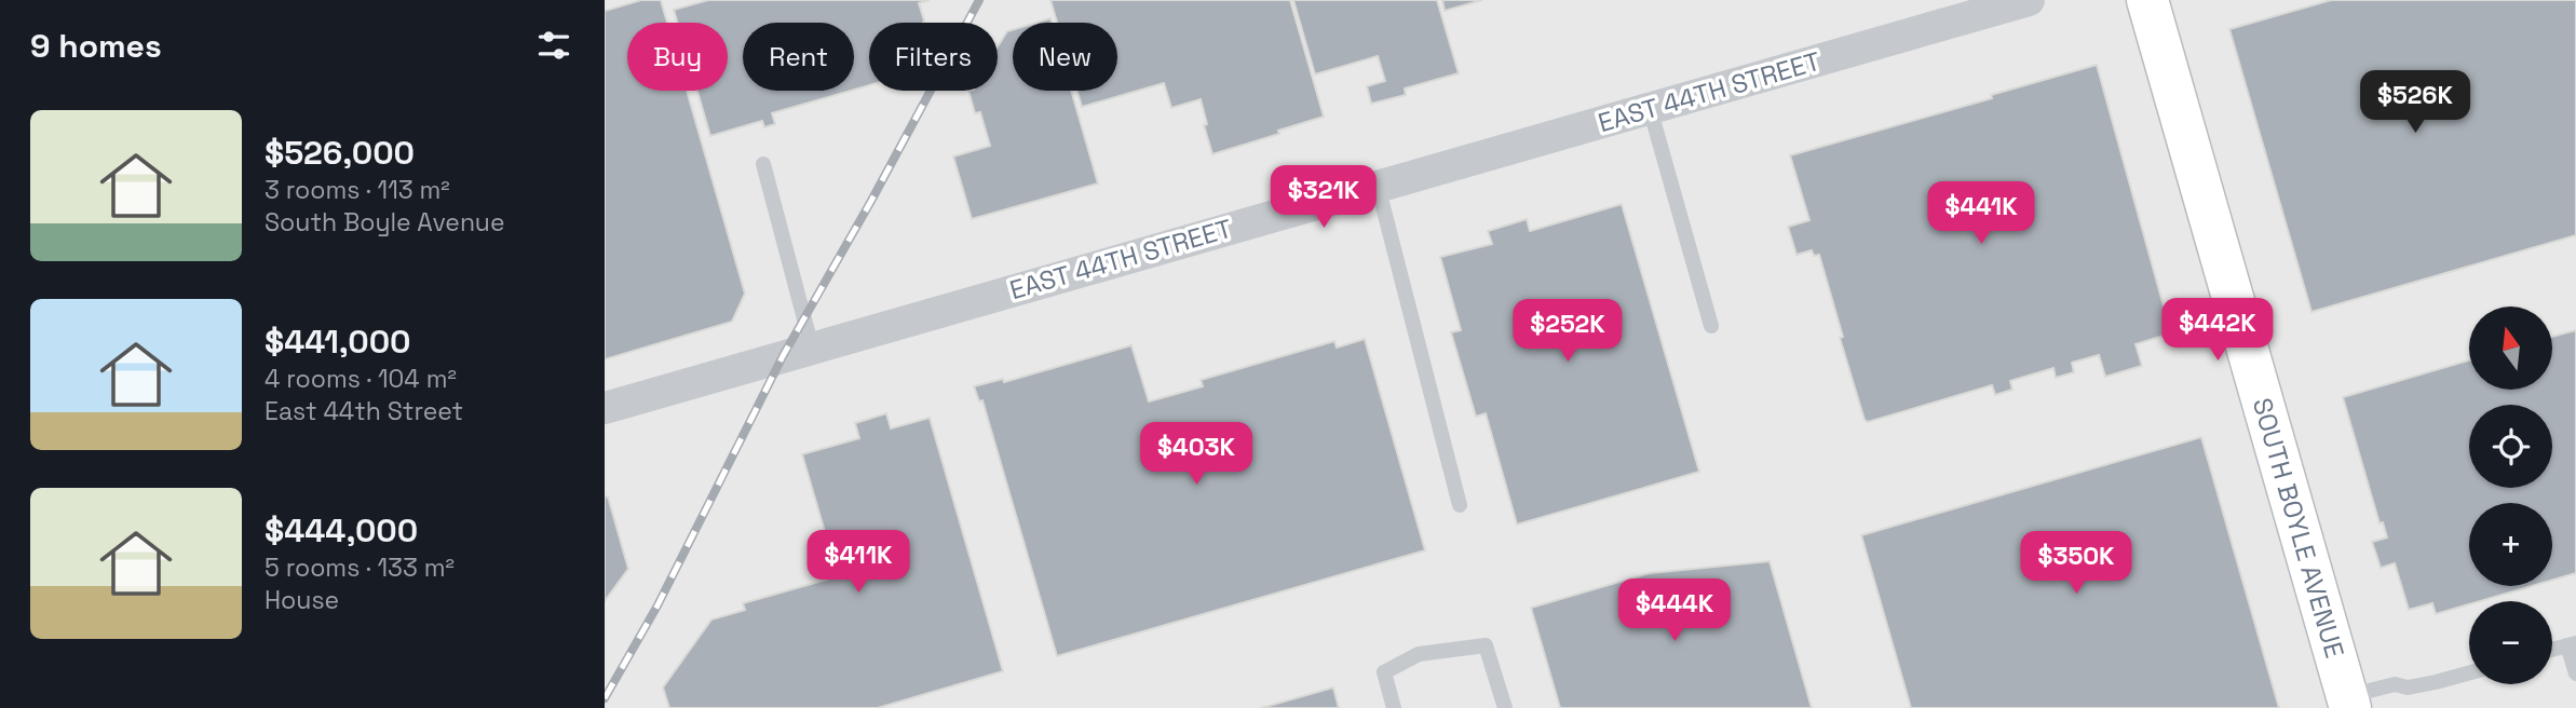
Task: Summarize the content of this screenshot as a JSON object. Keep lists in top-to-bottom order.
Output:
{
  "streets": {
    "street": ["EAST 44TH STREET", "SOUTH BOYLE AVENUE"]
  },
  "north": "top",
  "page": {
    "heading": "9 homes",
    "chip": [
      "Buy",
      "Rent",
      "Filters",
      "New"
    ],
    "price": [
      "$526K",
      "$321K",
      "$441K",
      "$442K",
      "$252K",
      "$403K",
      "$411K",
      "$350K",
      "$444K"
    ],
    "list": [
      {
        "name": "$526,000",
        "note": "3 rooms · 113 m² · South Boyle Avenue"
      },
      {
        "name": "$441,000",
        "note": "4 rooms · 104 m² · East 44th Street"
      },
      {
        "name": "$444,000",
        "note": "5 rooms · 133 m² · House"
      }
    ],
    "map_buttons": ["+", "−"]
  }
}
